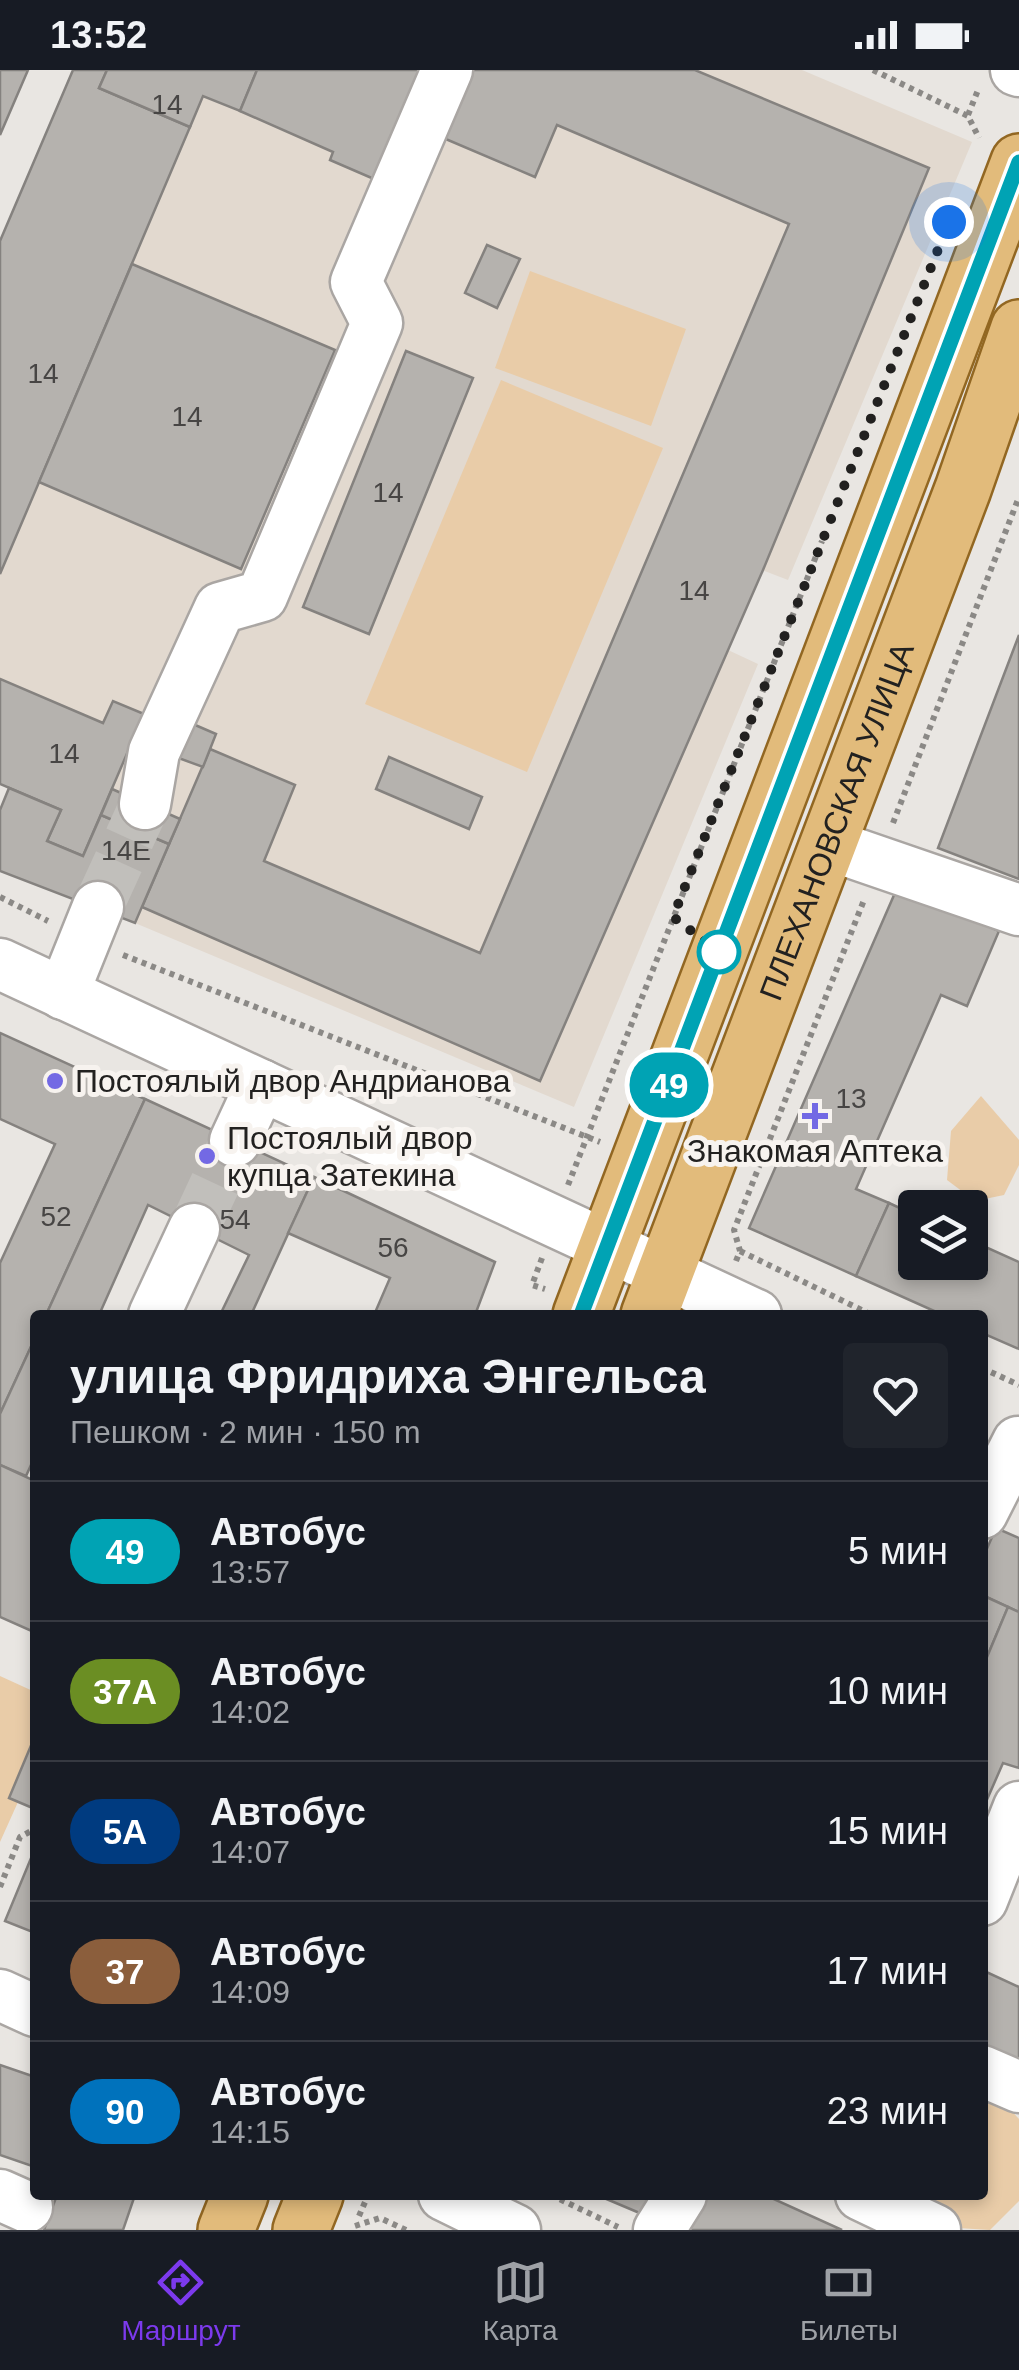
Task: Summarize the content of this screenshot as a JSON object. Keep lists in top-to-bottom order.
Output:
{
  "streets": {
    "main road": ["ПЛЕХАНОВСКАЯ УЛИЦА"]
  },
  "places": {
    "other": ["Постоялый двор Андрианова", "Постоялый двор купца Затекина"],
    "health": ["Знакомая Аптека"]
  },
  "lines": ["bus line 49"],
  "house_numbers": [
    "14",
    "14",
    "14",
    "14",
    "14",
    "14",
    "14Е",
    "13",
    "52",
    "54",
    "56"
  ],
  "page": {
    "status": "13:52",
    "on_map": "49",
    "heading": ["улица Фридриха Энгельса", "Пешком · 2 мин · 150 m"],
    "list": [
      {
        "mark": "49",
        "name": "Автобус",
        "note": "13:57",
        "value": "5 мин"
      },
      {
        "mark": "37А",
        "name": "Автобус",
        "note": "14:02",
        "value": "10 мин"
      },
      {
        "mark": "5А",
        "name": "Автобус",
        "note": "14:07",
        "value": "15 мин"
      },
      {
        "mark": "37",
        "name": "Автобус",
        "note": "14:09",
        "value": "17 мин"
      },
      {
        "mark": "90",
        "name": "Автобус",
        "note": "14:15",
        "value": "23 мин"
      }
    ],
    "tabs": ["Маршрут", "Карта", "Билеты"]
  }
}
